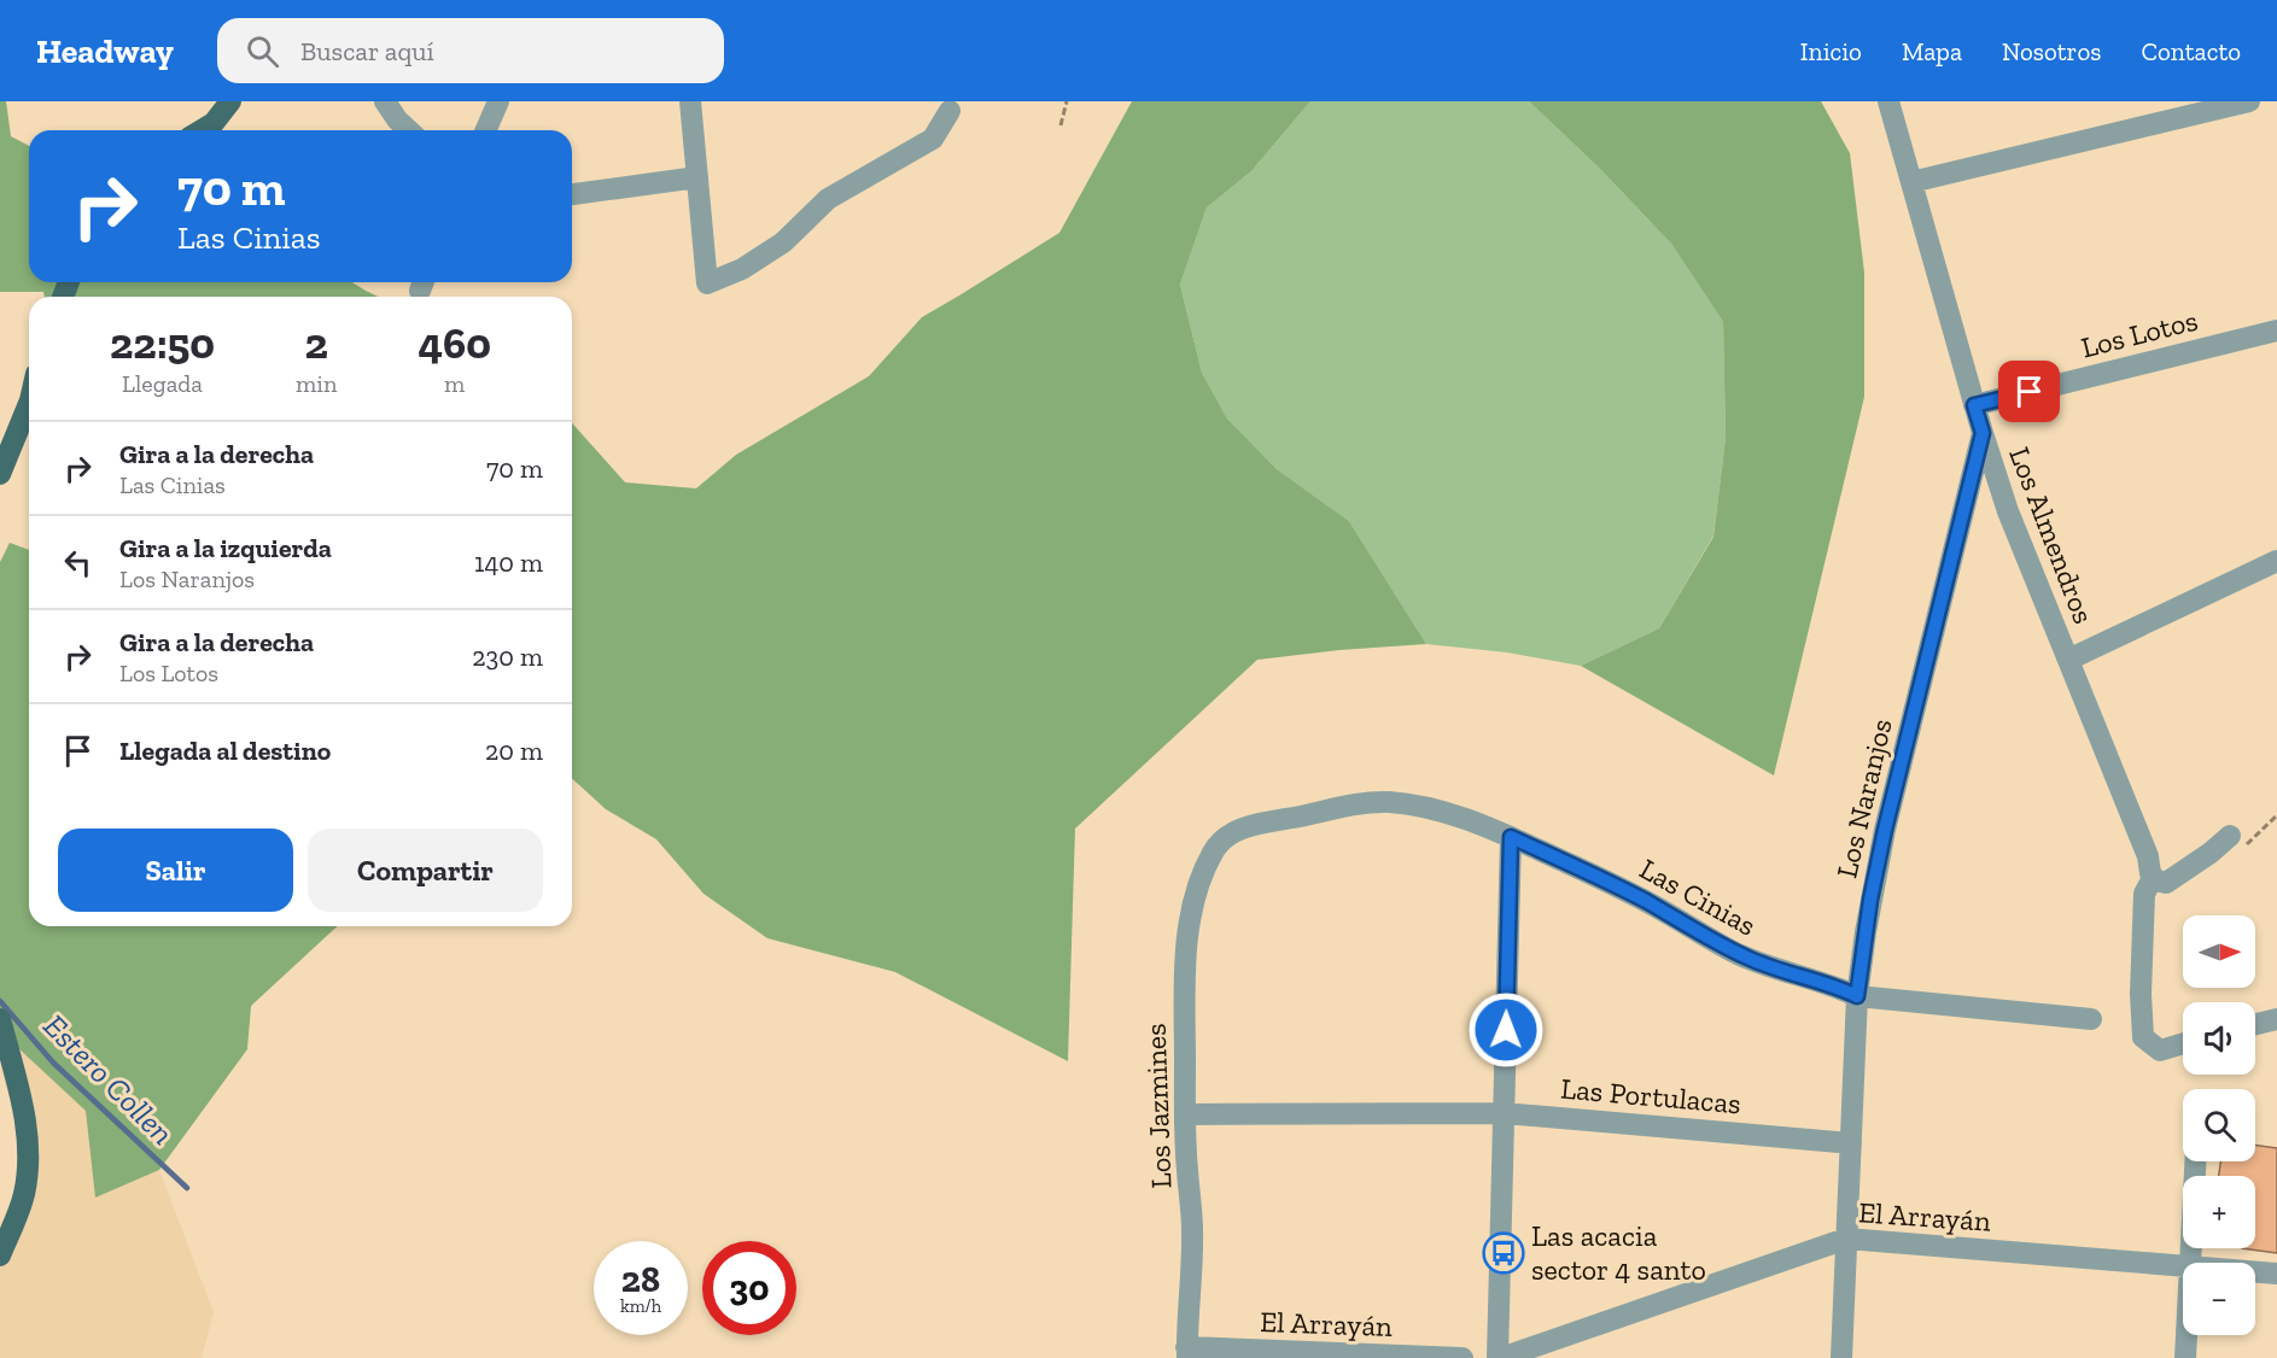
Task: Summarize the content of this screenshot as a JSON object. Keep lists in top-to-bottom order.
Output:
{
  "streets": {
    "street": [
      "Los Lotos",
      "Los Almendros",
      "Los Naranjos",
      "Las Cinias",
      "Las Portulacas",
      "Los Jazmines",
      "El Arrayán"
    ]
  },
  "crossings": [
    ["Los Lotos", "Los Almendros"],
    ["Los Almendros", "Los Naranjos"],
    ["Los Naranjos", "Las Cinias"],
    ["Los Naranjos", "Las Portulacas"],
    ["Los Naranjos", "El Arrayán"],
    ["Las Cinias", "Los Jazmines"],
    ["Las Portulacas", "Los Jazmines"],
    ["Los Jazmines", "El Arrayán"]
  ],
  "water": ["Estero Collen"],
  "places": {
    "bus stop": ["Las acacia sector 4 santo"]
  },
  "north": "right",
  "page": {
    "header": "Headway",
    "search": "Buscar aquí",
    "nav": [
      "Inicio",
      "Mapa",
      "Nosotros",
      "Contacto"
    ],
    "turn": ["70 m", "Las Cinias"],
    "eta": [
      "22:50",
      "Llegada",
      "2",
      "min",
      "460",
      "m"
    ],
    "list": [
      {
        "name": "Gira a la derecha",
        "note": "Las Cinias",
        "value": "70 m"
      },
      {
        "name": "Gira a la izquierda",
        "note": "Los Naranjos",
        "value": "140 m"
      },
      {
        "name": "Gira a la derecha",
        "note": "Los Lotos",
        "value": "230 m"
      },
      {
        "name": "Llegada al destino",
        "value": "20 m"
      }
    ],
    "buttons": ["Salir", "Compartir"],
    "map_buttons": ["+", "−"],
    "speed": "28 km/h",
    "limit": "30"
  }
}
